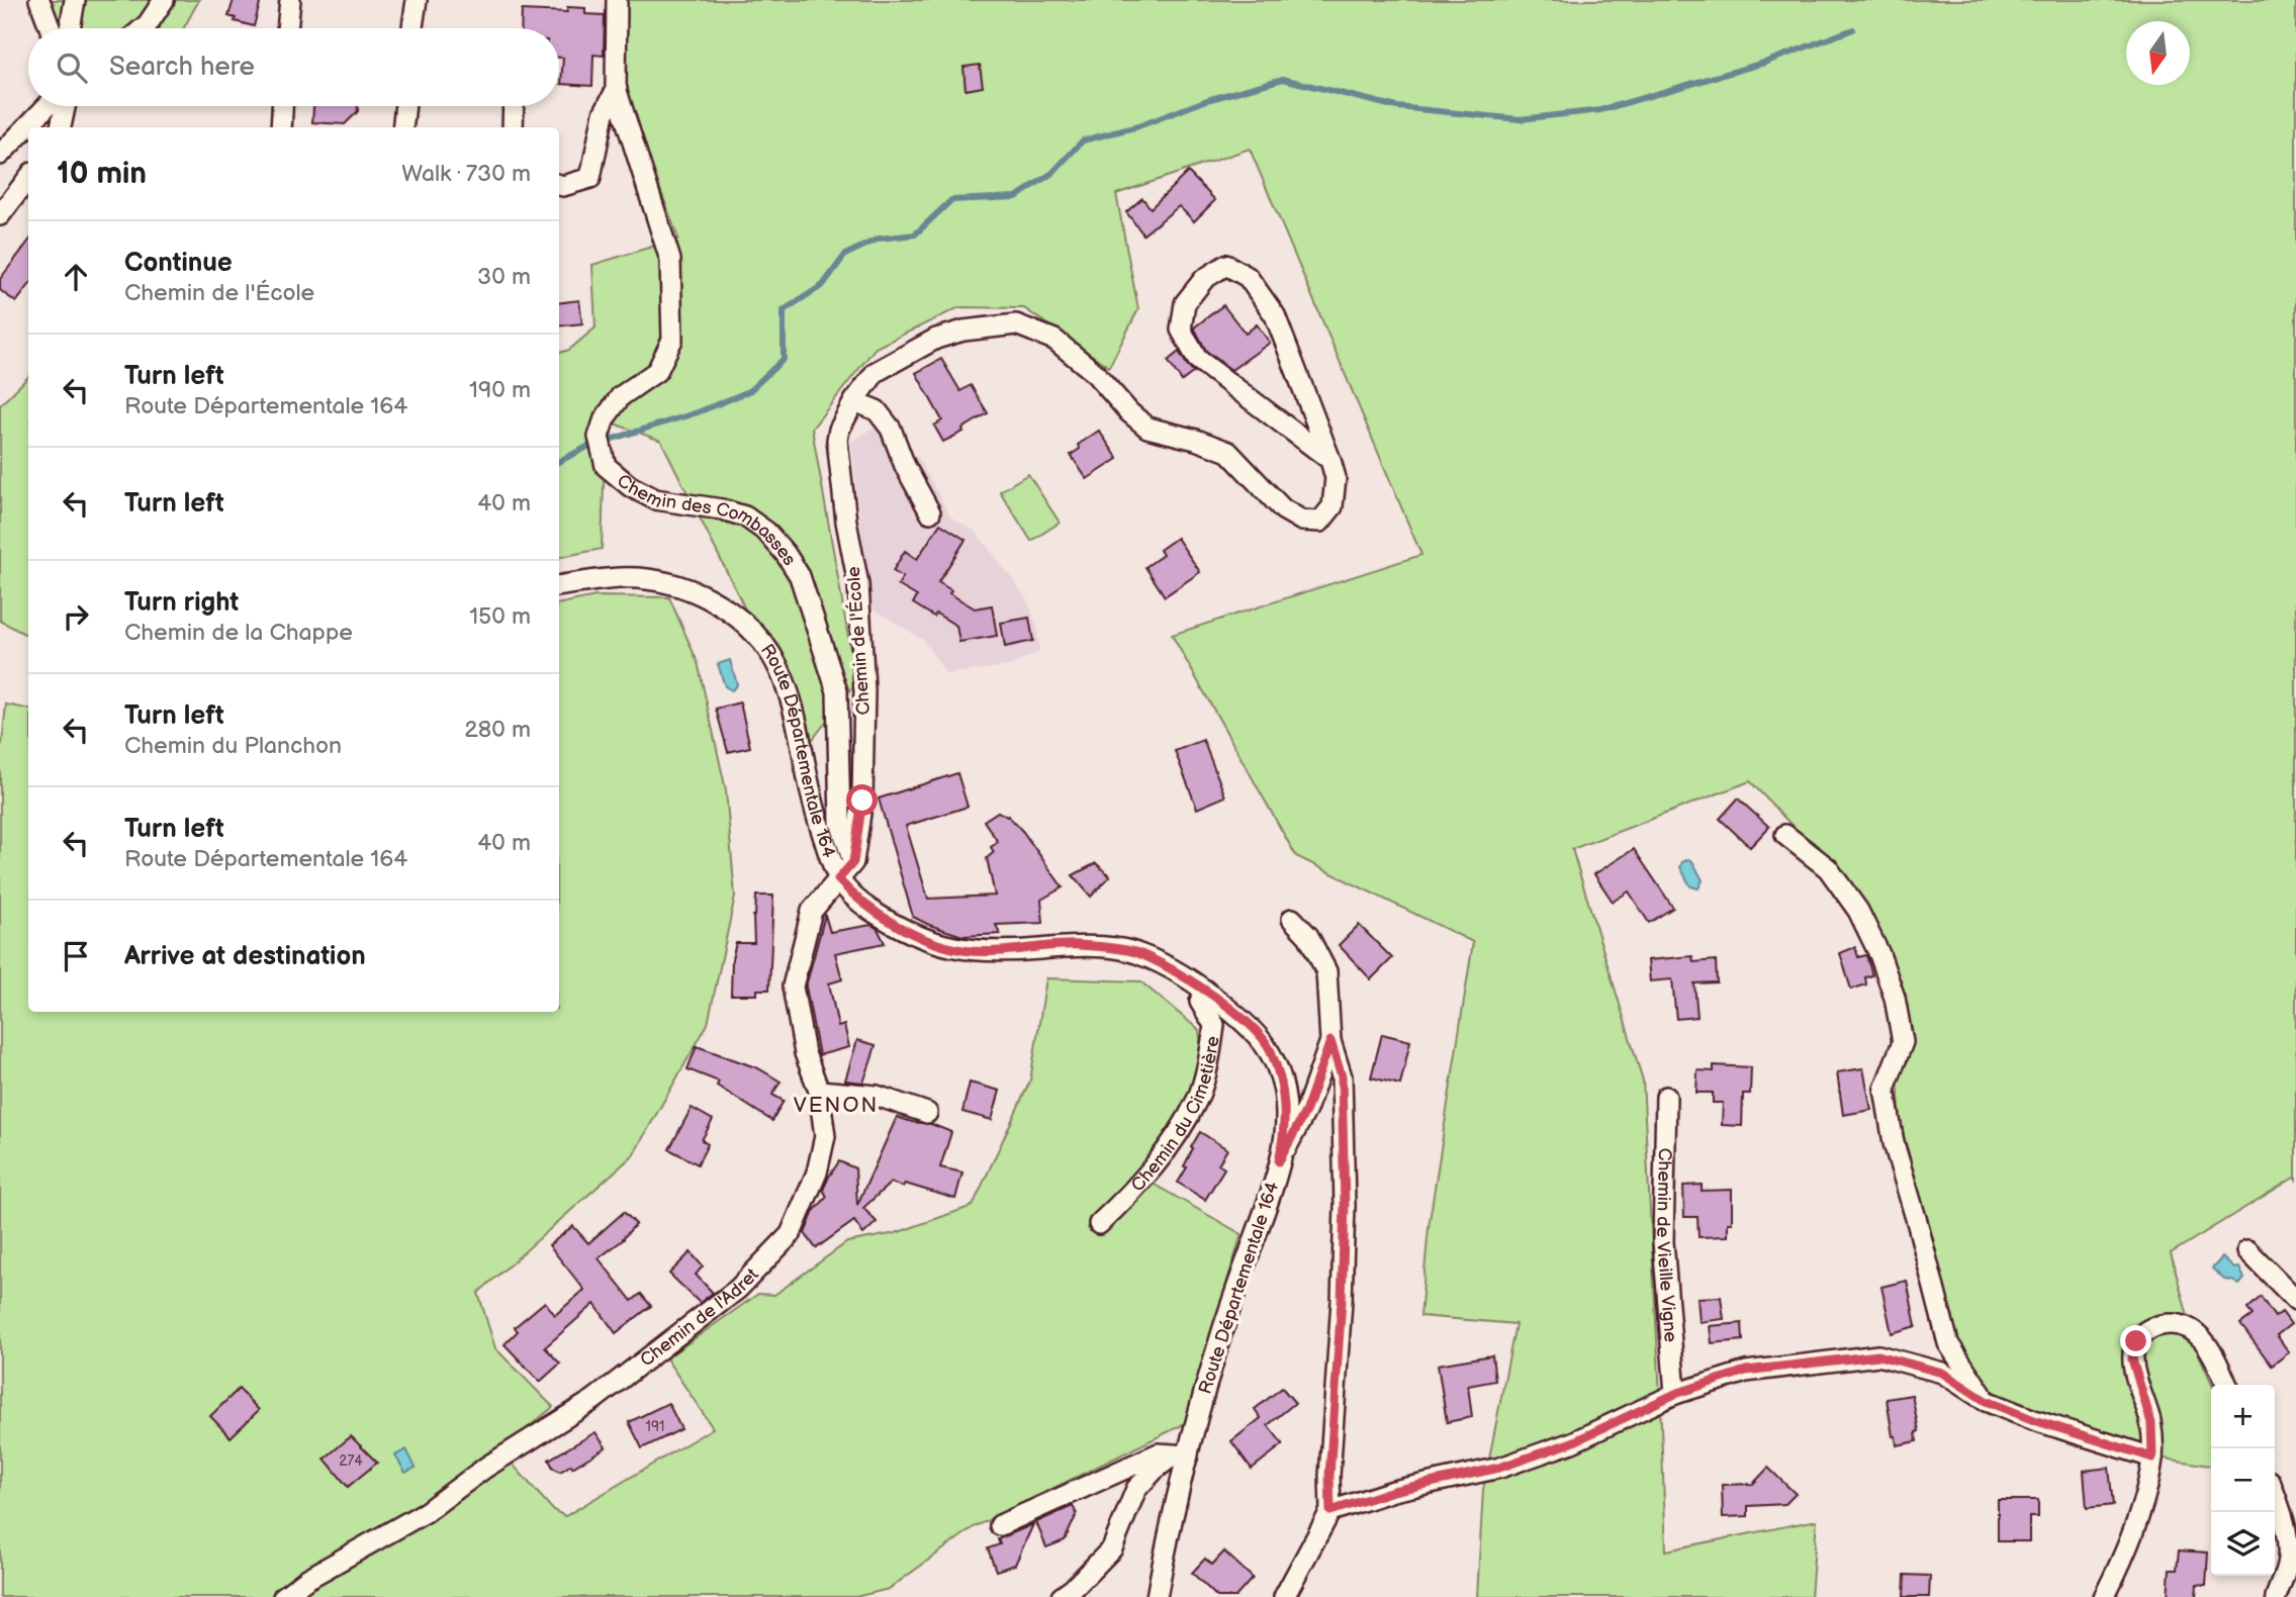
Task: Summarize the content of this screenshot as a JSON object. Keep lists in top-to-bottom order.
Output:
{
  "streets": {
    "street": [
      "Chemin des Combasses",
      "Chemin de l'École",
      "Route Départementale 164",
      "Chemin du Cimetière",
      "Chemin de Vieille Vigne",
      "Chemin de l'Adret"
    ]
  },
  "crossings": [
    ["Chemin des Combasses", "Chemin de l'École"],
    ["Route Départementale 164", "Chemin du Cimetière"],
    ["Route Départementale 164", "Chemin de l'Adret"]
  ],
  "districts": ["VENON"],
  "house_numbers": ["191", "274"],
  "north": "bottom",
  "page": {
    "search": "Search here",
    "heading": ["10 min", "Walk · 730 m"],
    "list": [
      ["Continue", "Chemin de l'École", "30 m"],
      ["Turn left", "Route Départementale 164", "190 m"],
      ["Turn left", "40 m"],
      ["Turn right", "Chemin de la Chappe", "150 m"],
      ["Turn left", "Chemin du Planchon", "280 m"],
      ["Turn left", "Route Départementale 164", "40 m"],
      "Arrive at destination"
    ],
    "map_buttons": ["+", "−"]
  }
}
